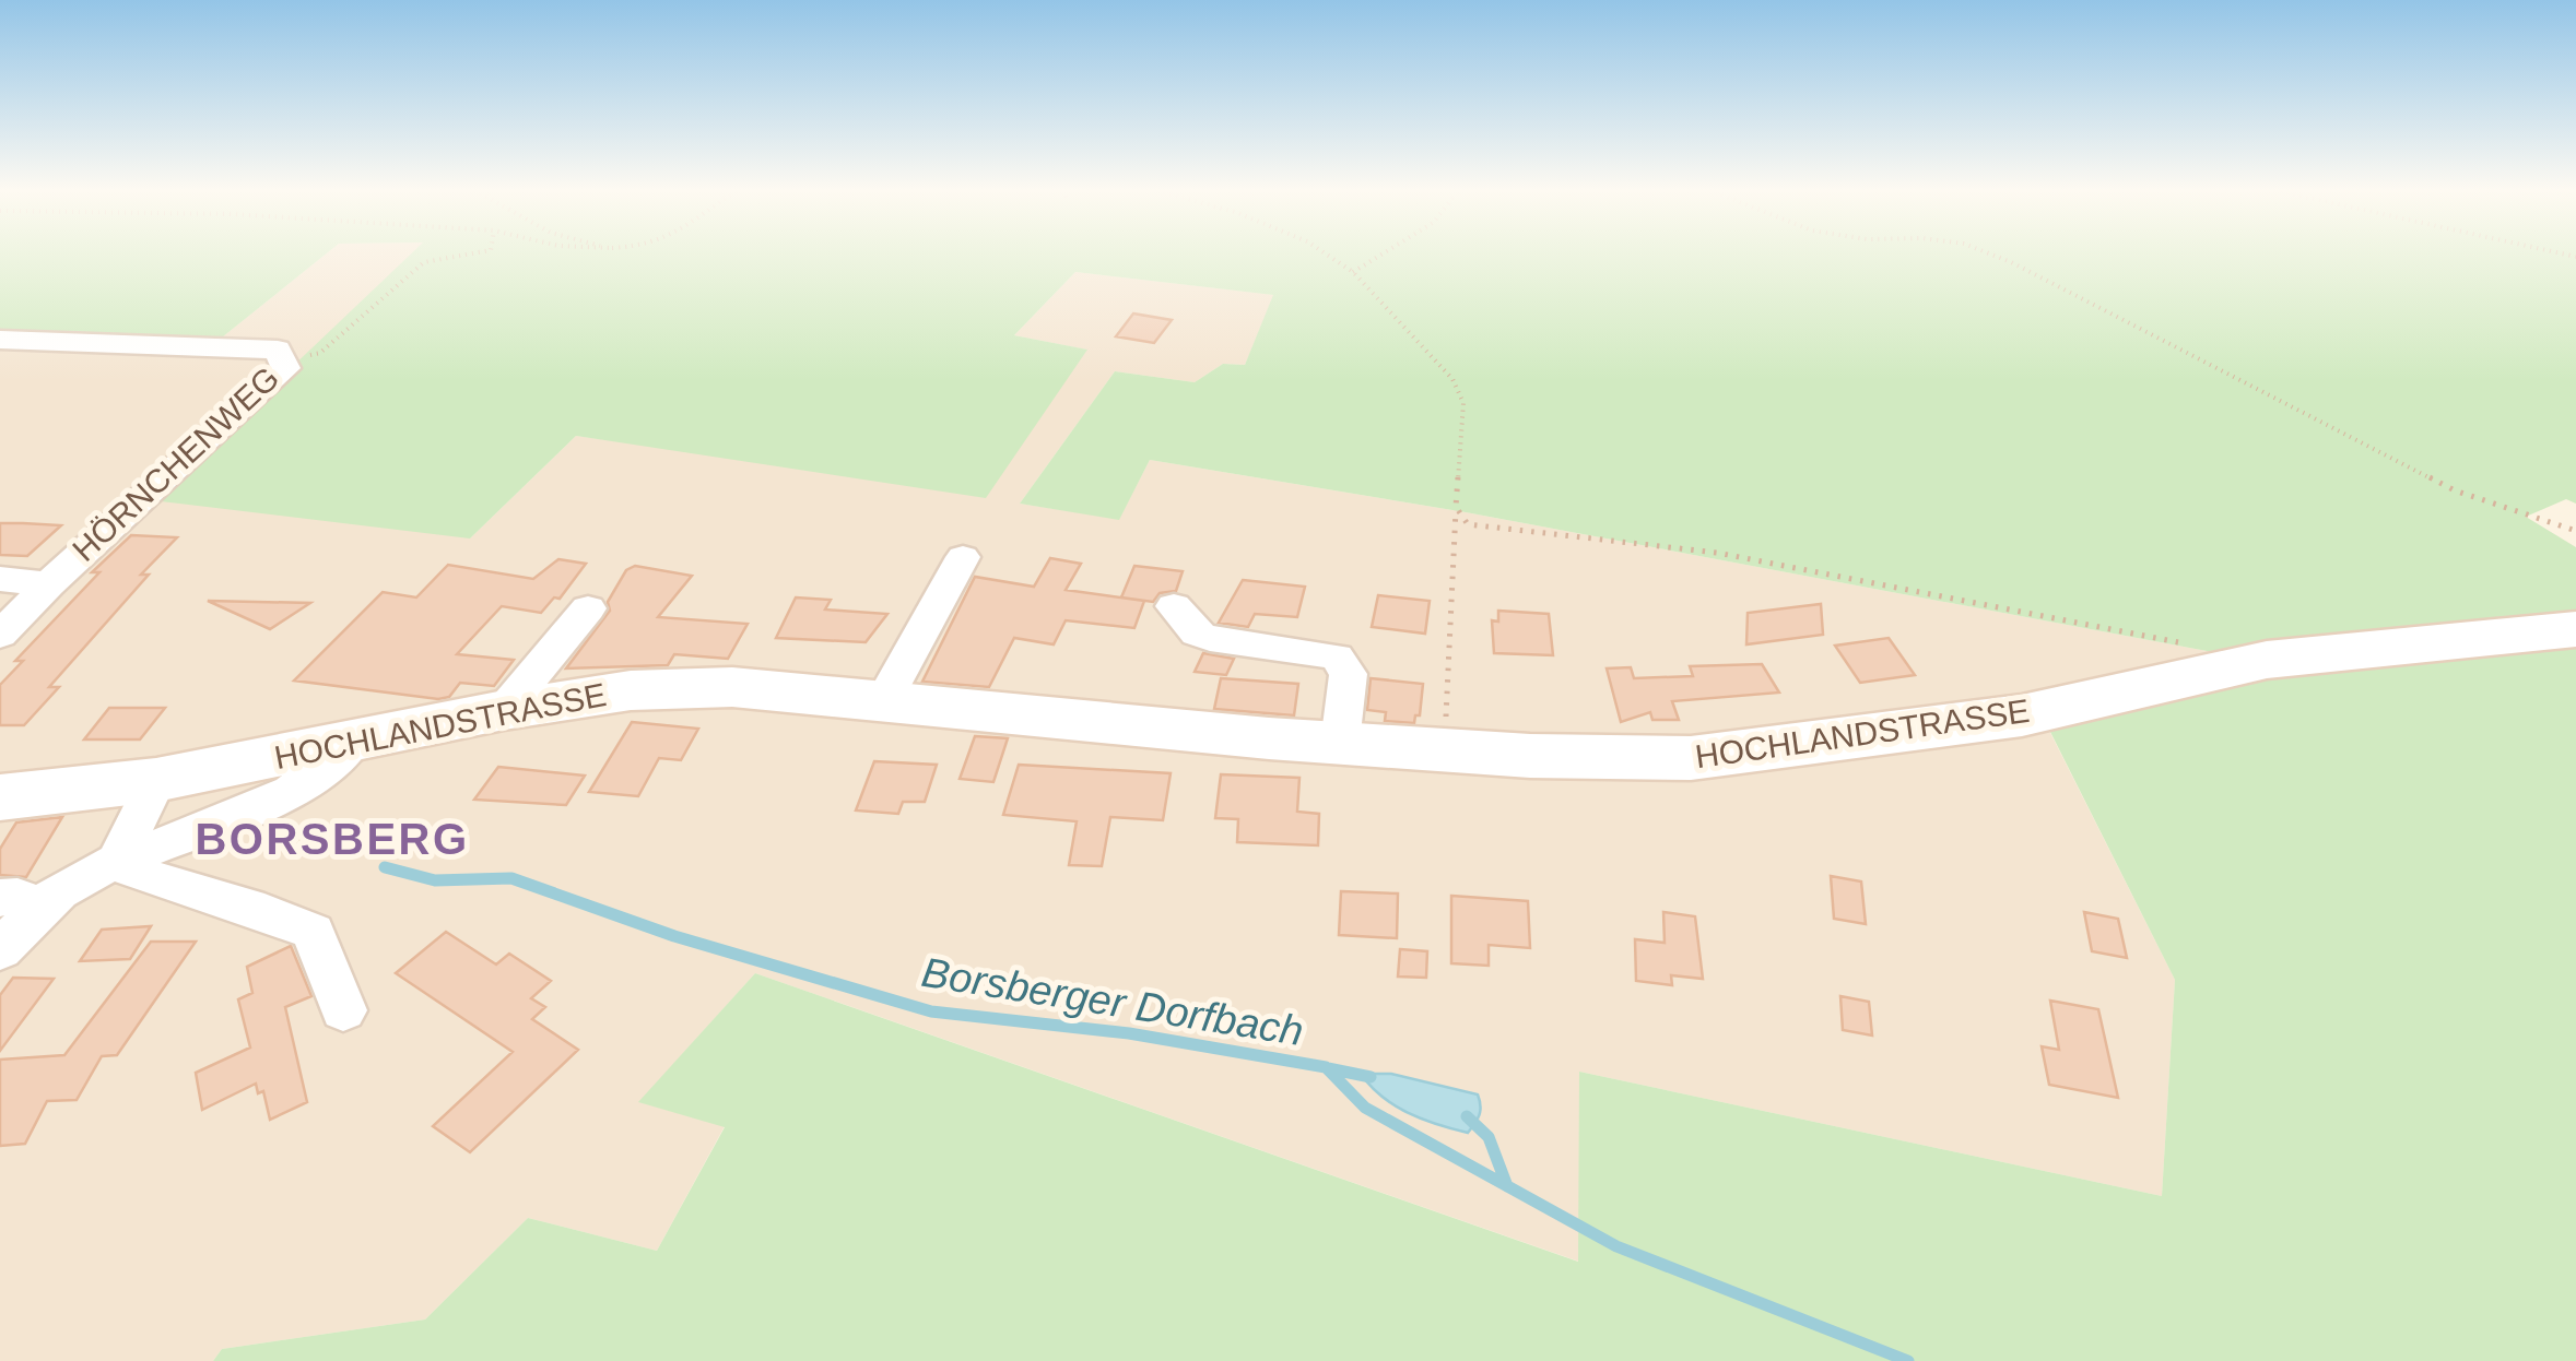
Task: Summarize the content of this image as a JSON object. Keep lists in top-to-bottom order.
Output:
{
  "streets": {
    "street": ["HÖRNCHENWEG", "HOCHLANDSTRASSE"]
  },
  "districts": ["BORSBERG"],
  "water": ["Borsberger Dorfbach"]
}
